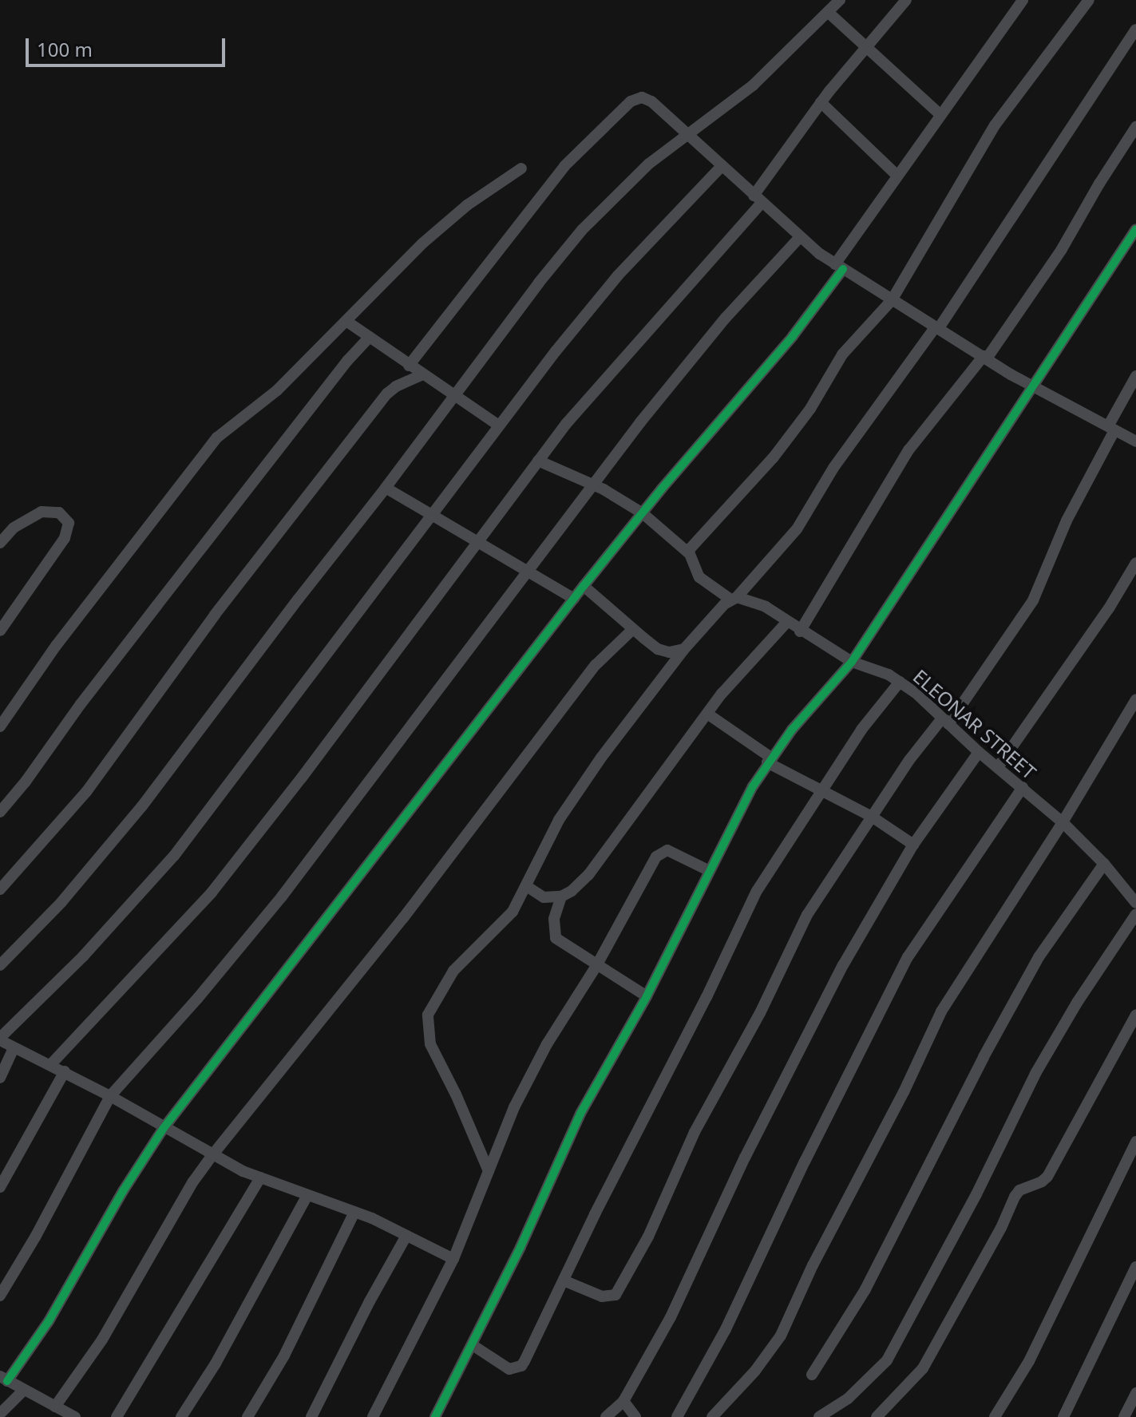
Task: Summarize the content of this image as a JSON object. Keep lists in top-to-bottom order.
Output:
{
  "streets": {
    "street": ["ELEONAR STREET"]
  },
  "scale_bar": "100 m"
}
